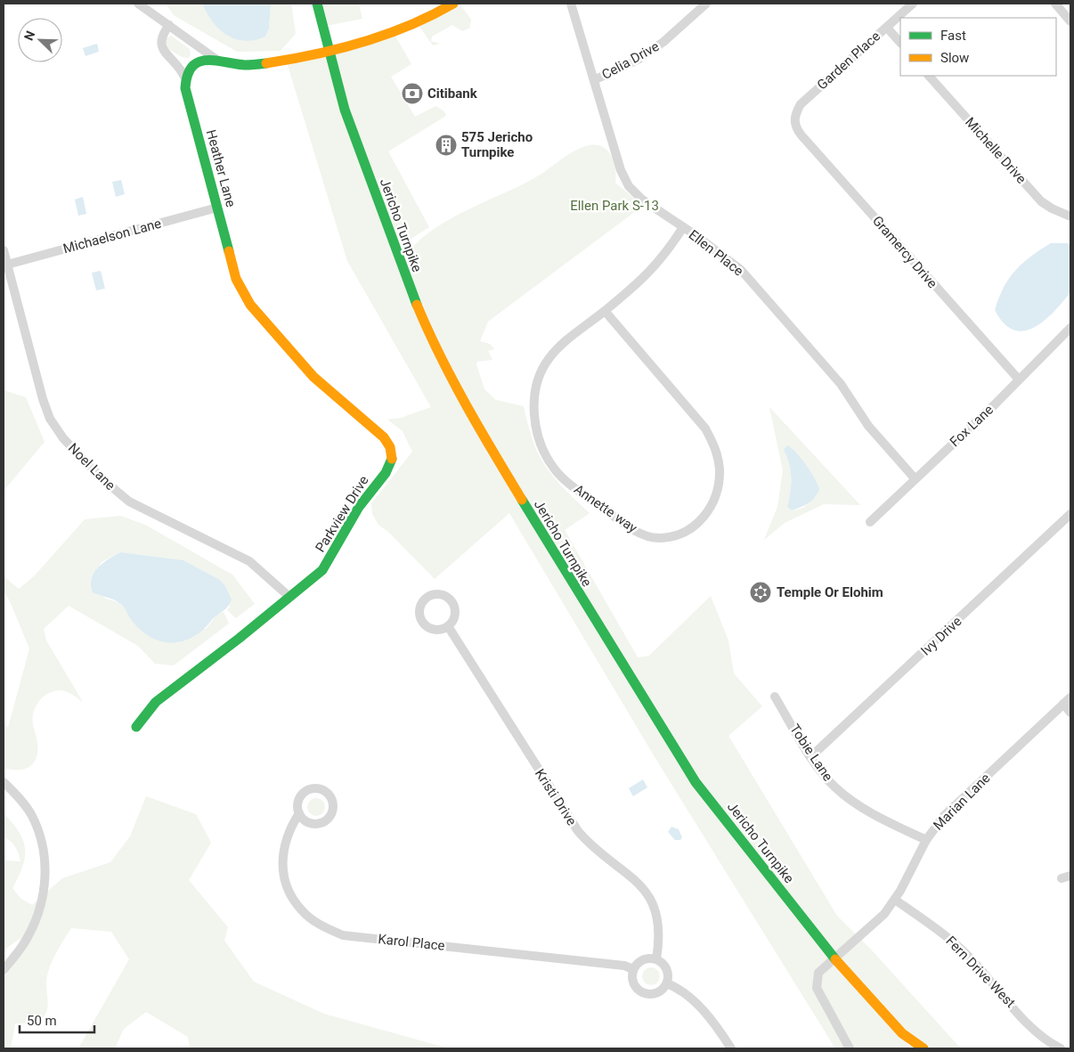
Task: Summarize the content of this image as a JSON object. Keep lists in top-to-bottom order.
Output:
{
  "streets": {
    "main road": ["Heather Lane", "Jericho Turnpike", "Parkview Drive"],
    "street": [
      "Celia Drive",
      "Garden Place",
      "Michelle Drive",
      "Michaelson Lane",
      "Gramercy Drive",
      "Ellen Place",
      "Fox Lane",
      "Noel Lane",
      "Annette way",
      "Ivy Drive",
      "Tobie Lane",
      "Kristi Drive",
      "Marian Lane",
      "Karol Place",
      "Fern Drive West"
    ]
  },
  "crossings": [
    ["Celia Drive", "Ellen Place"],
    ["Garden Place", "Gramercy Drive"],
    ["Heather Lane", "Michaelson Lane"],
    ["Heather Lane", "Parkview Drive"],
    ["Jericho Turnpike", "Marian Lane"],
    ["Michaelson Lane", "Noel Lane"],
    ["Gramercy Drive", "Fox Lane"],
    ["Ellen Place", "Fox Lane"],
    ["Ellen Place", "Annette way"],
    ["Noel Lane", "Parkview Drive"],
    ["Ivy Drive", "Tobie Lane"],
    ["Tobie Lane", "Marian Lane"],
    ["Kristi Drive", "Karol Place"],
    ["Marian Lane", "Fern Drive West"]
  ],
  "parks": ["Ellen Park S-13"],
  "places": {
    "bank": ["Citibank"],
    "building": ["575 Jericho Turnpike"],
    "synagogue": ["Temple Or Elohim"]
  },
  "legend": ["Fast", "Slow"],
  "scale_bar": "50 m",
  "north": "top left"
}
